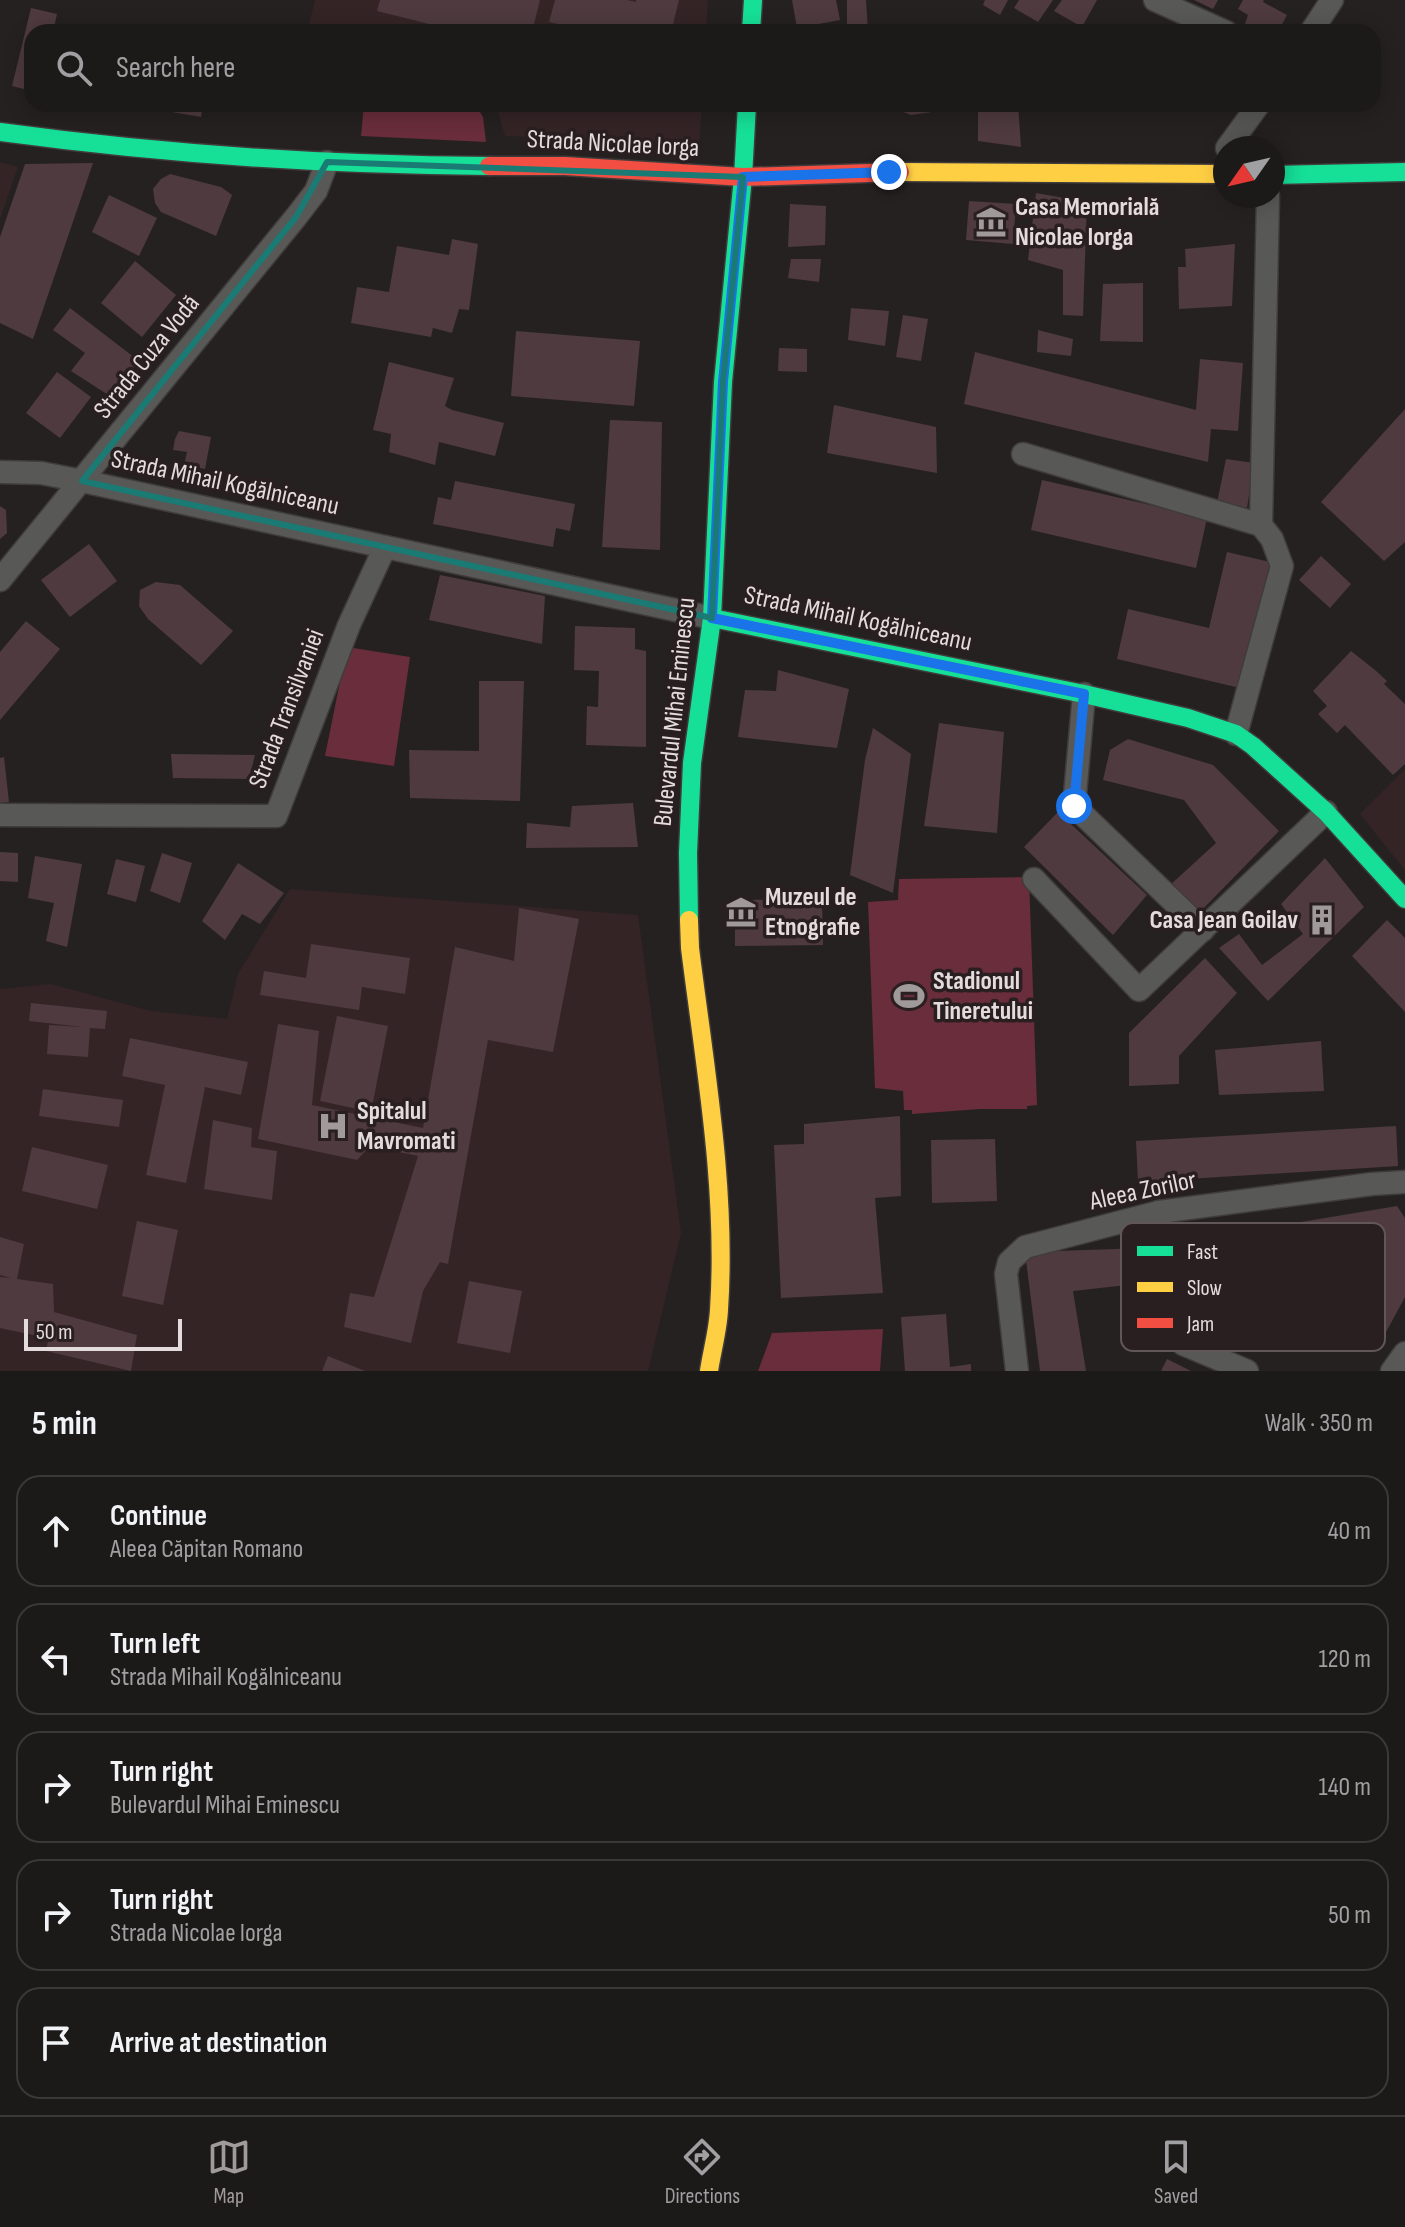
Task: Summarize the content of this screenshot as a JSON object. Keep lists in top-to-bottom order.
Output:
{
  "streets": {
    "main road": ["Strada Nicolae Iorga", "Strada Mihail Kogălniceanu", "Bulevardul Mihai Eminescu"],
    "street": ["Strada Cuza Vodă", "Strada Transilvaniei", "Aleea Zorilor"]
  },
  "crossings": [
    ["Strada Nicolae Iorga", "Strada Cuza Vodă"],
    ["Strada Nicolae Iorga", "Bulevardul Mihai Eminescu"],
    ["Strada Cuza Vodă", "Strada Mihail Kogălniceanu"],
    ["Strada Mihail Kogălniceanu", "Strada Transilvaniei"],
    ["Strada Mihail Kogălniceanu", "Bulevardul Mihai Eminescu"]
  ],
  "places": {
    "museum": ["Casa Memorială Nicolae Iorga", "Muzeul de Etnografie"],
    "building": ["Casa Jean Goilav"],
    "sports": ["Stadionul Tineretului"],
    "hospital": ["Spitalul Mavromati"]
  },
  "legend": ["Fast", "Slow", "Jam"],
  "scale_bar": "50 m",
  "north": "bottom left",
  "page": {
    "search": "Search here",
    "scale": "50 m",
    "heading": ["5 min", "Walk · 350 m"],
    "list": [
      ["Continue", "Aleea Căpitan Romano", "40 m"],
      ["Turn left", "Strada Mihail Kogălniceanu", "120 m"],
      ["Turn right", "Bulevardul Mihai Eminescu", "140 m"],
      ["Turn right", "Strada Nicolae Iorga", "50 m"],
      "Arrive at destination"
    ],
    "nav": ["Map", "Directions", "Saved"]
  }
}
